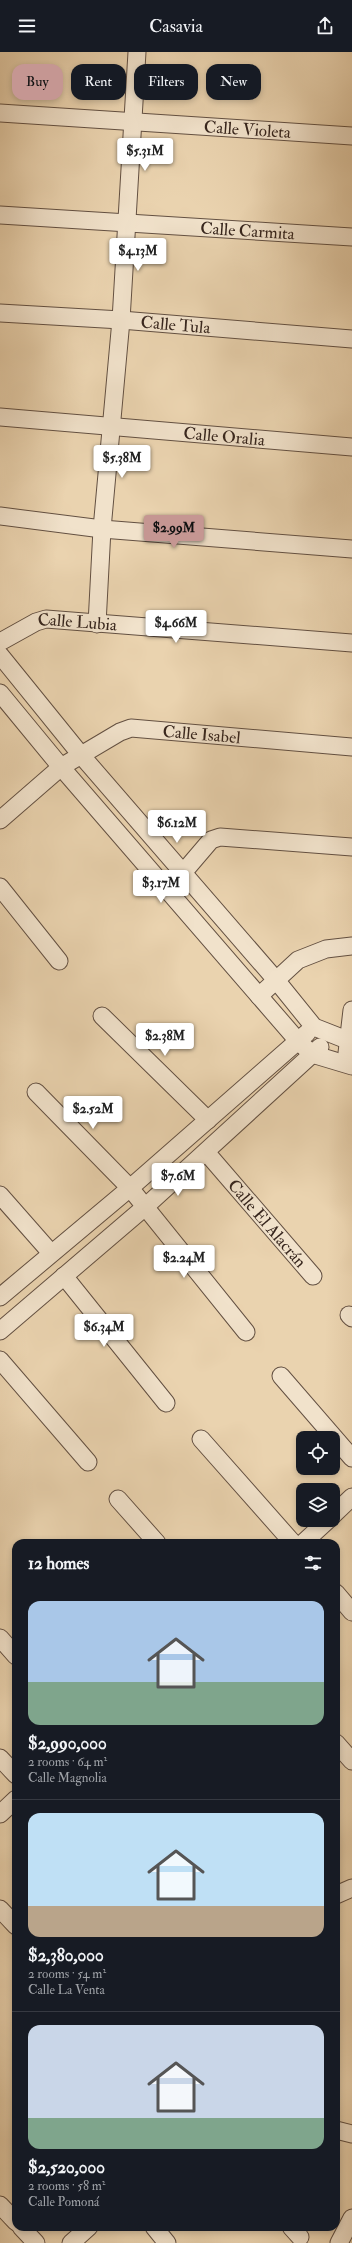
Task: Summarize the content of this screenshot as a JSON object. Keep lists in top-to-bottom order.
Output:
{
  "streets": {
    "street": [
      "Calle Violeta",
      "Calle Carmita",
      "Calle Tula",
      "Calle Oralia",
      "Calle Lubia",
      "Calle Isabel",
      "Calle El Alacrán"
    ]
  },
  "page": {
    "header": "Casavia",
    "chip": [
      "Buy",
      "Rent",
      "Filters",
      "New"
    ],
    "price": [
      "$5.31M",
      "$4.13M",
      "$5.38M",
      "$2.99M",
      "$4.66M",
      "$6.12M",
      "$3.17M",
      "$2.38M",
      "$2.52M",
      "$7.6M",
      "$2.24M",
      "$6.34M"
    ],
    "heading": "12 homes",
    "list": [
      {
        "name": "$2,990,000",
        "note": "2 rooms · 64 m² · Calle Magnolia"
      },
      {
        "name": "$2,380,000",
        "note": "2 rooms · 54 m² · Calle La Venta"
      },
      {
        "name": "$2,520,000",
        "note": "2 rooms · 58 m² · Calle Pomoná"
      }
    ]
  }
}
